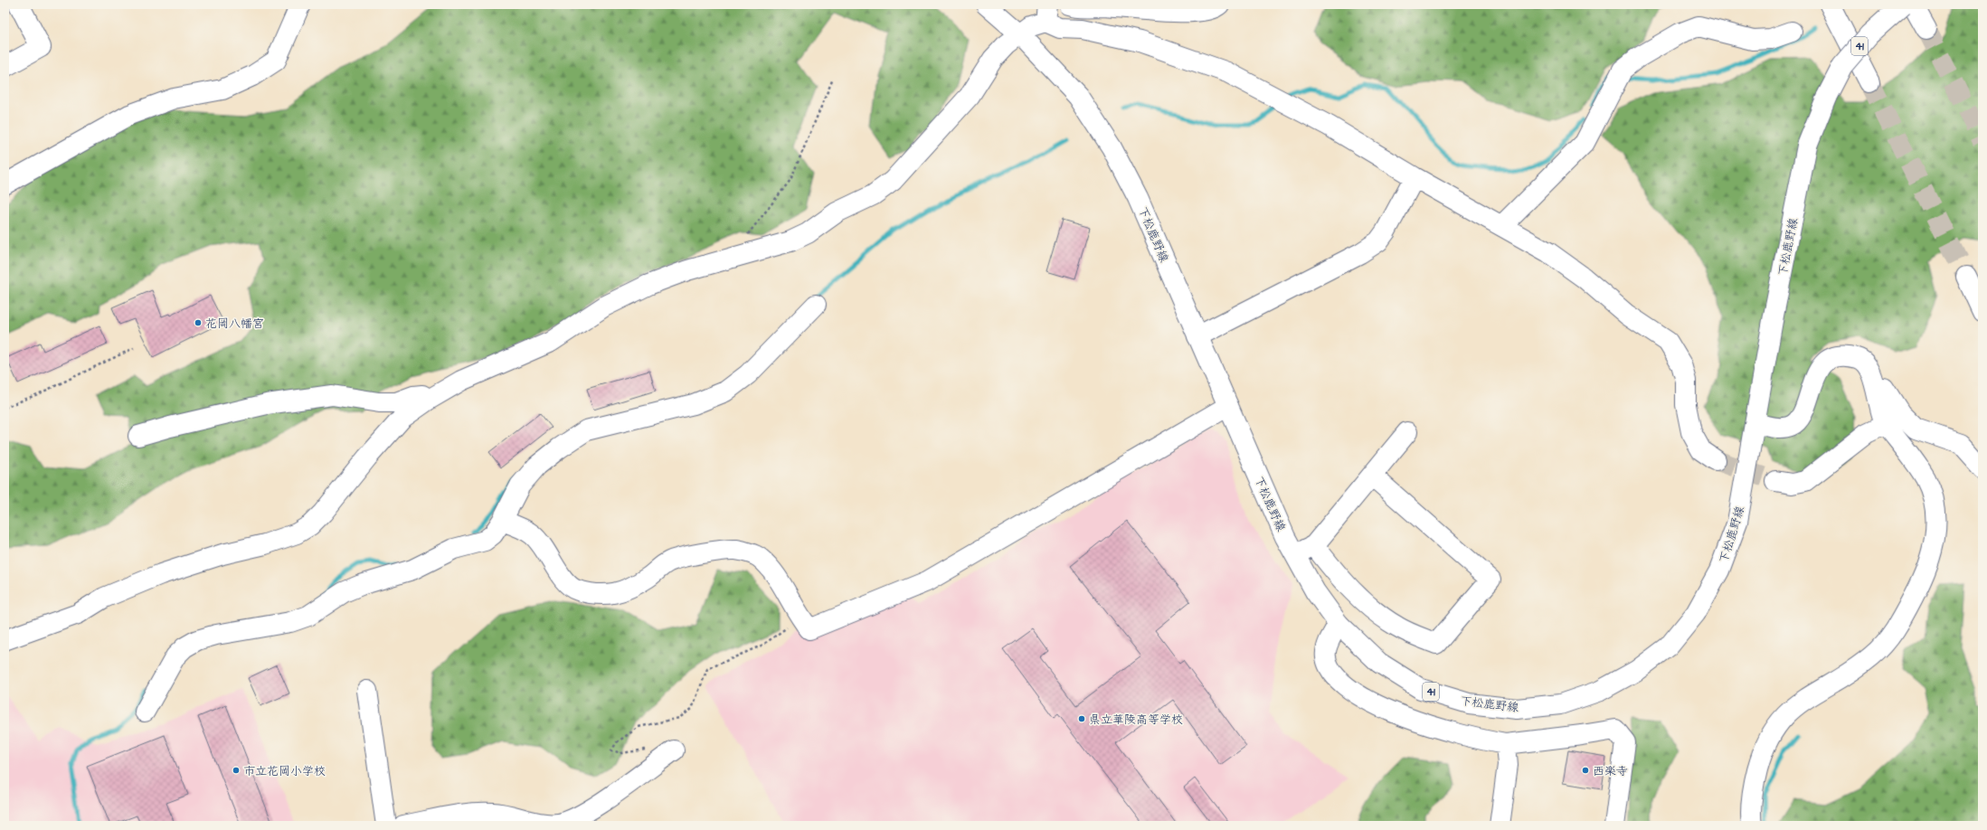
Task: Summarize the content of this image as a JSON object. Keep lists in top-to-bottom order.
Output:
{
  "streets": {
    "main road": ["41", "下松鹿野線"]
  },
  "places": [
    "花岡八幡宮",
    "県立華陵高等学校",
    "市立花岡小学校",
    "西楽寺"
  ]
}
